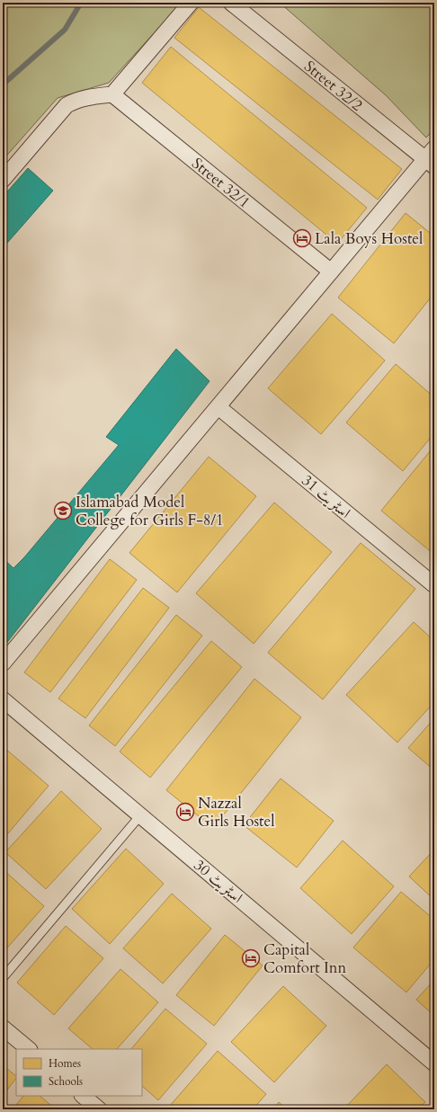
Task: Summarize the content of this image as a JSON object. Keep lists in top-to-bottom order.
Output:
{
  "streets": {
    "street": [
      "Street 32/2",
      "Street 32/1",
      "اسٹریٹ 31",
      "اسٹریٹ 30"
    ]
  },
  "places": {
    "hotel": ["Lala Boys Hostel", "Nazzal Girls Hostel", "Capital Comfort Inn"],
    "school or university": ["Islamabad Model College for Girls F-8/1"]
  },
  "legend": ["Homes", "Schools"]
}
